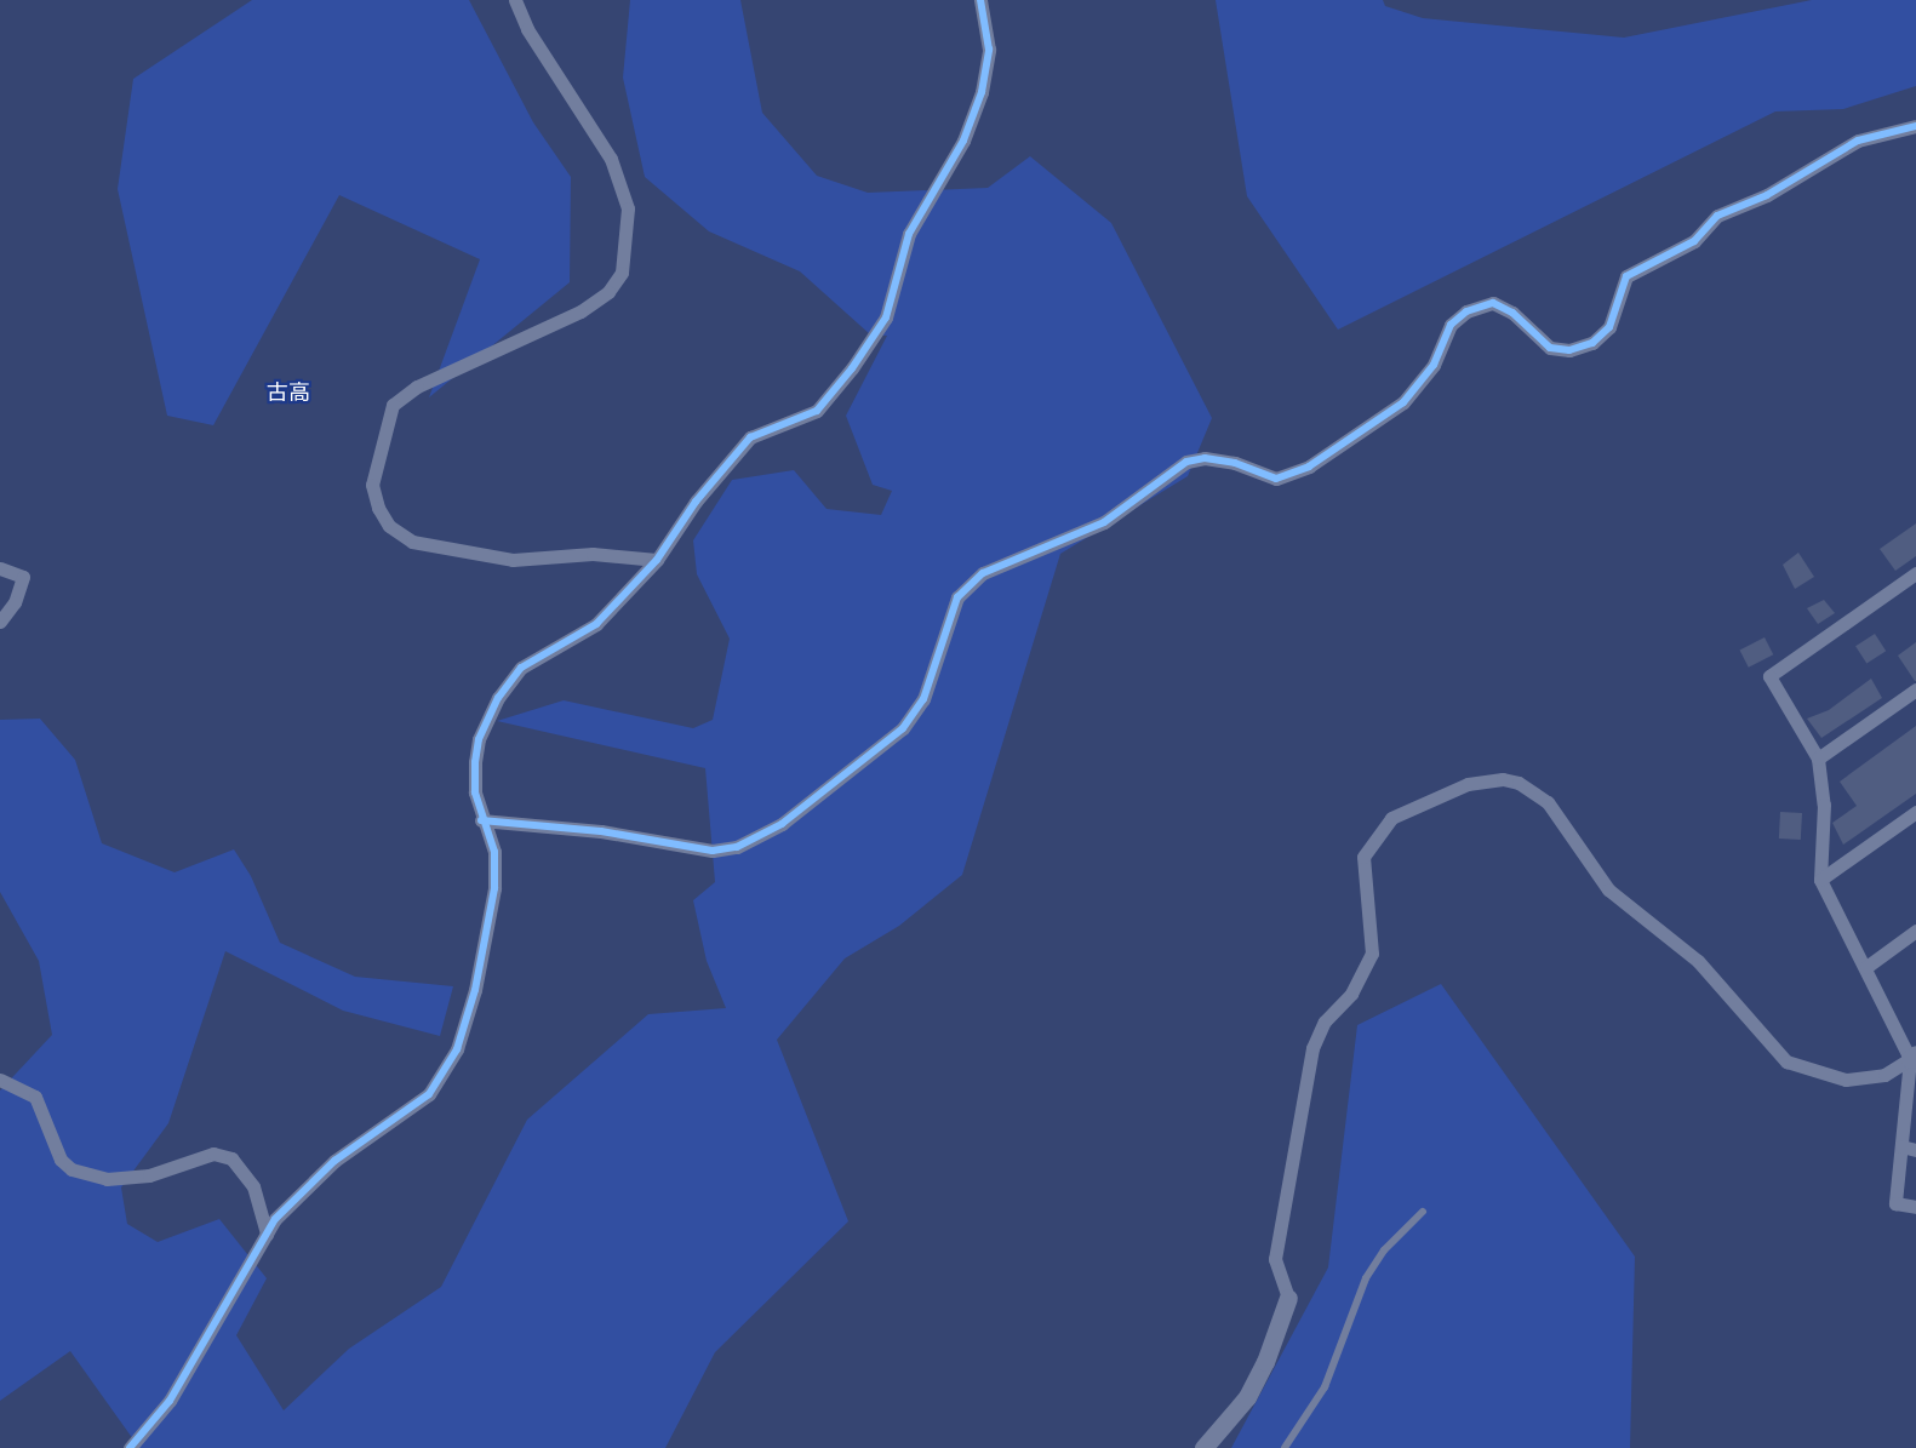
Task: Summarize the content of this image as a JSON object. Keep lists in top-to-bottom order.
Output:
{
  "districts": ["古高"]
}
